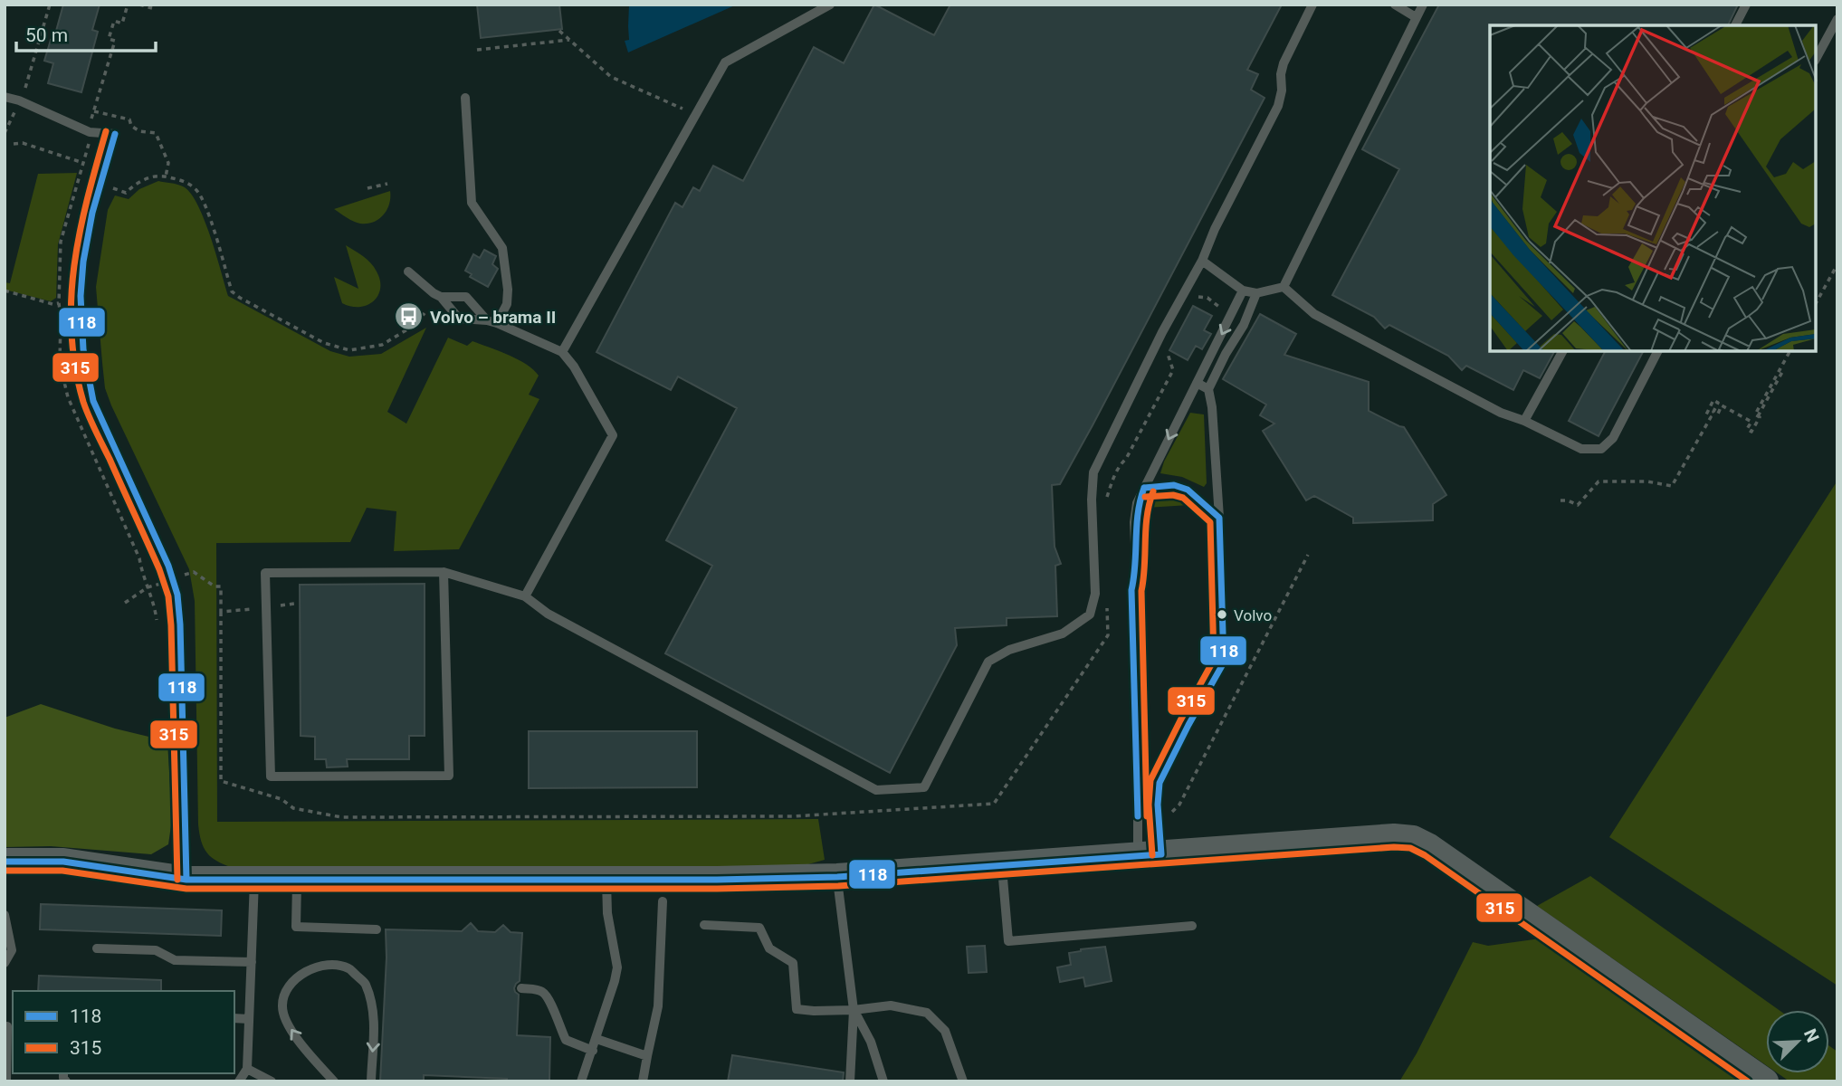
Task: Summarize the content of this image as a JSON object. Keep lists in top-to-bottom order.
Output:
{
  "places": {
    "bus stop": ["Volvo – brama II"],
    "other": ["Volvo"]
  },
  "lines": ["transit line 315", "transit line 118"],
  "legend": ["118", "315"],
  "scale_bar": "50 m",
  "north": "top right"
}
